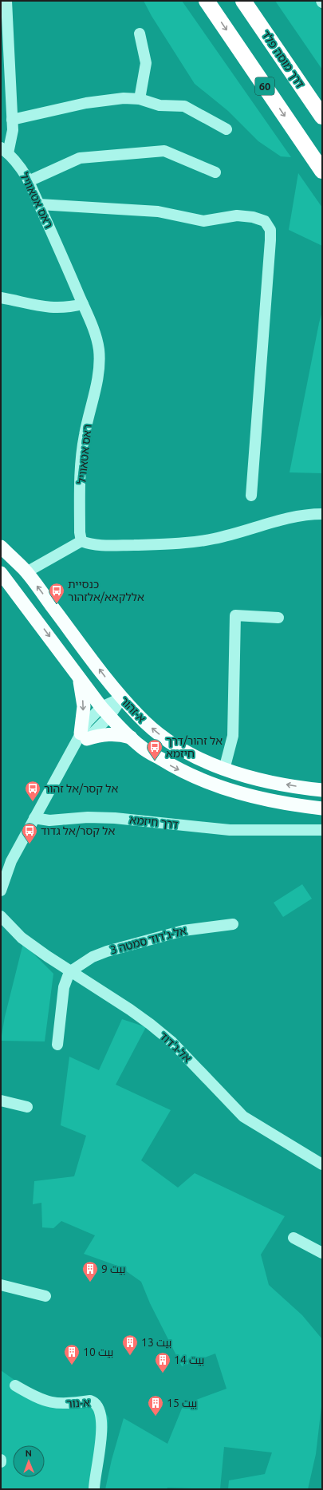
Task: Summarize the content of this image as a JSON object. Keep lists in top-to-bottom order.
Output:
{
  "streets": {
    "highway": ["דרך מוסה פלד", "60"],
    "main road": ["א-זהור"],
    "street": [
      "ראס אטאוויל",
      "דרך חיזמא",
      "אל-ג'דוד סמטה 3",
      "אל-ג'דוד",
      "א-נור"
    ]
  },
  "crossings": [
    ["אל-ג'דוד סמטה 3", "אל-ג'דוד"]
  ],
  "places": {
    "bus stop": [
      "כנסיית אללקאא/אלזהור",
      "אל זהור/דרך חיזמא",
      "אל קסר/אל זהור",
      "אל קסר/אל גדוד"
    ],
    "building": [
      "بيت 9",
      "بيت 13",
      "بيت 10",
      "بيت 14",
      "بيت 15"
    ]
  },
  "north": "top"
}
